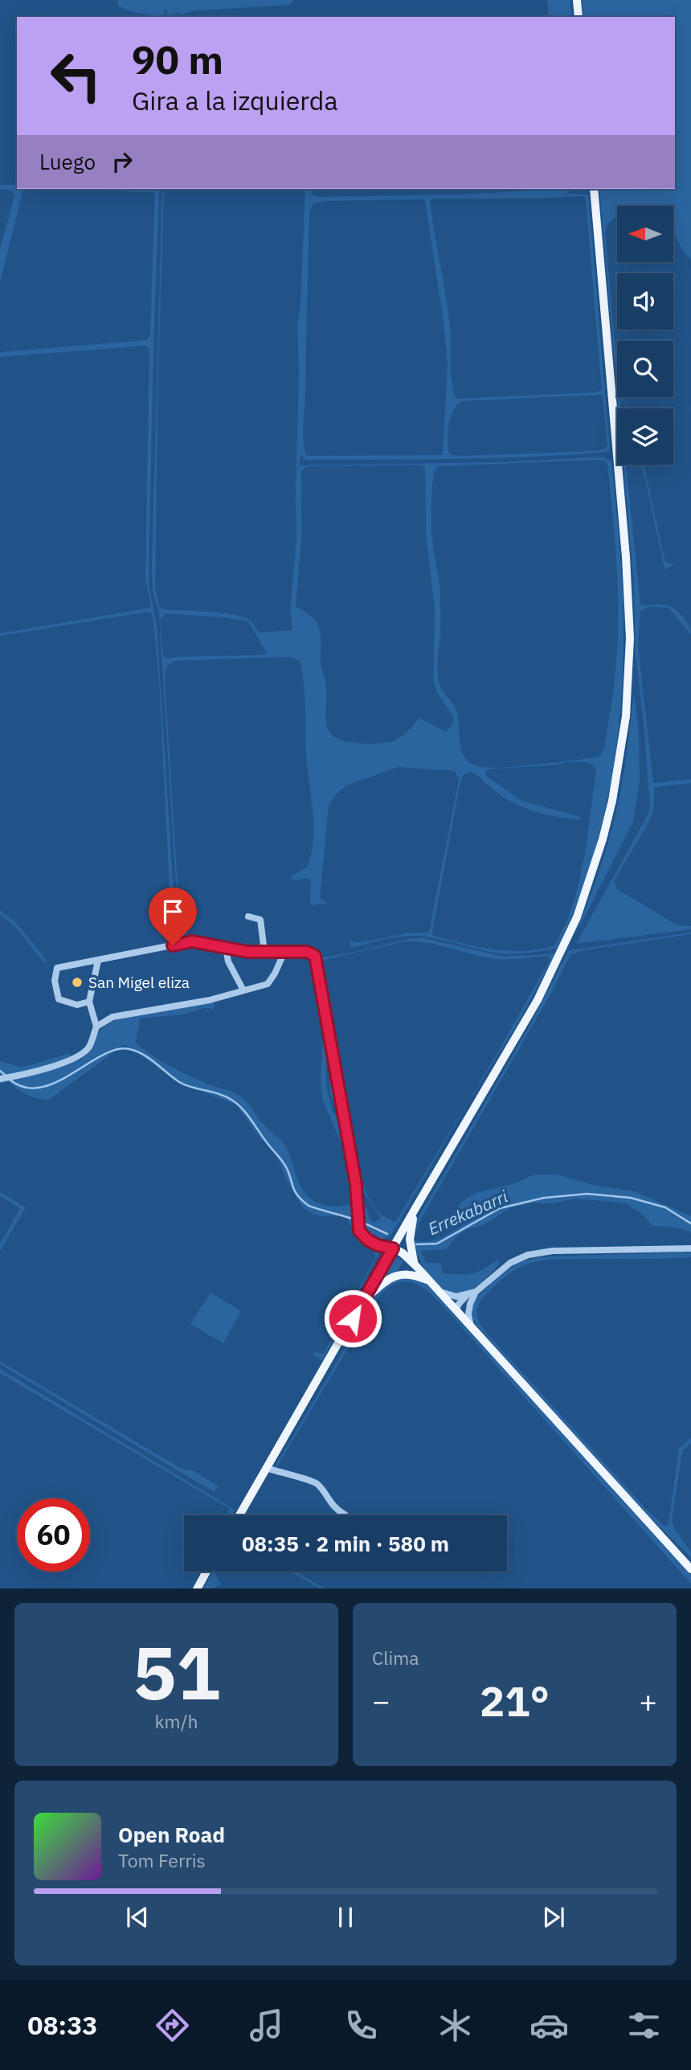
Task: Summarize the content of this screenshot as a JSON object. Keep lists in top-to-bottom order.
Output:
{
  "water": ["Errekabarri"],
  "places": ["San Migel eliza"],
  "north": "left",
  "page": {
    "turn": ["90 m", "Gira a la izquierda"],
    "then": "Luego",
    "limit": "60",
    "trip": "08:35 · 2 min · 580 m",
    "tile": [
      ["51", "km/h"],
      "Clima"
    ],
    "heat": ["−", "21°", "+"],
    "song": ["Open Road", "Tom Ferris"],
    "tabs": "08:33"
  }
}
